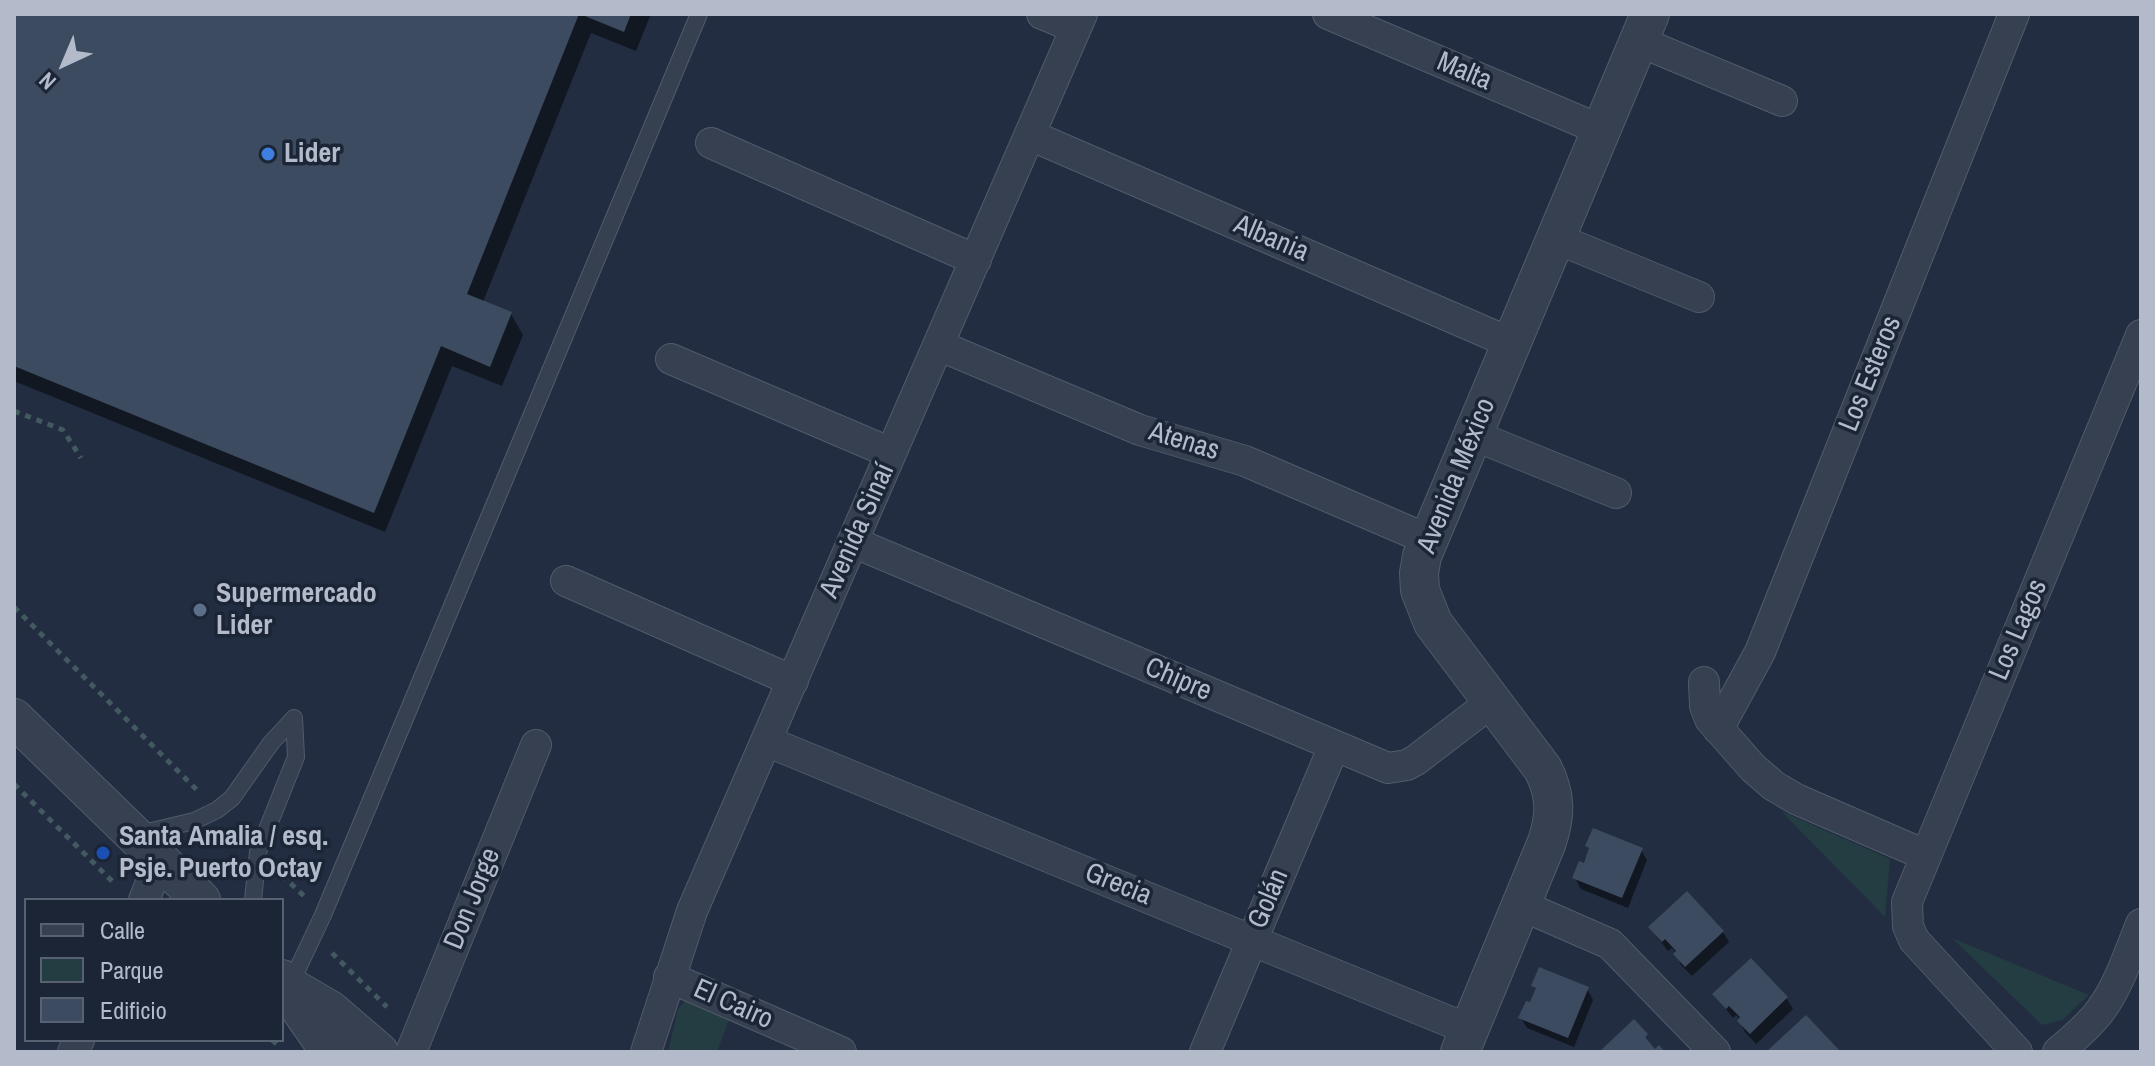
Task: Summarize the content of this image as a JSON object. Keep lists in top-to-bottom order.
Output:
{
  "streets": {
    "street": [
      "Malta",
      "Albania",
      "Los Esteros",
      "Atenas",
      "Avenida México",
      "Avenida Sinaí",
      "Los Lagos",
      "Chipre",
      "Grecia",
      "Don Jorge",
      "Golán",
      "El Cairo"
    ]
  },
  "crossings": [
    ["Malta", "Avenida México"],
    ["Albania", "Avenida México"],
    ["Albania", "Avenida Sinaí"],
    ["Atenas", "Avenida México"],
    ["Atenas", "Avenida Sinaí"],
    ["Avenida México", "Chipre"],
    ["Avenida México", "Grecia"],
    ["Avenida Sinaí", "Chipre"],
    ["Avenida Sinaí", "Grecia"],
    ["Avenida Sinaí", "El Cairo"],
    ["Chipre", "Golán"],
    ["Grecia", "Golán"]
  ],
  "places": ["Lider", "Supermercado Lider", "Santa Amalia / esq. Psje. Puerto Octay"],
  "legend": ["Calle", "Parque", "Edificio"],
  "north": "bottom left"
}
